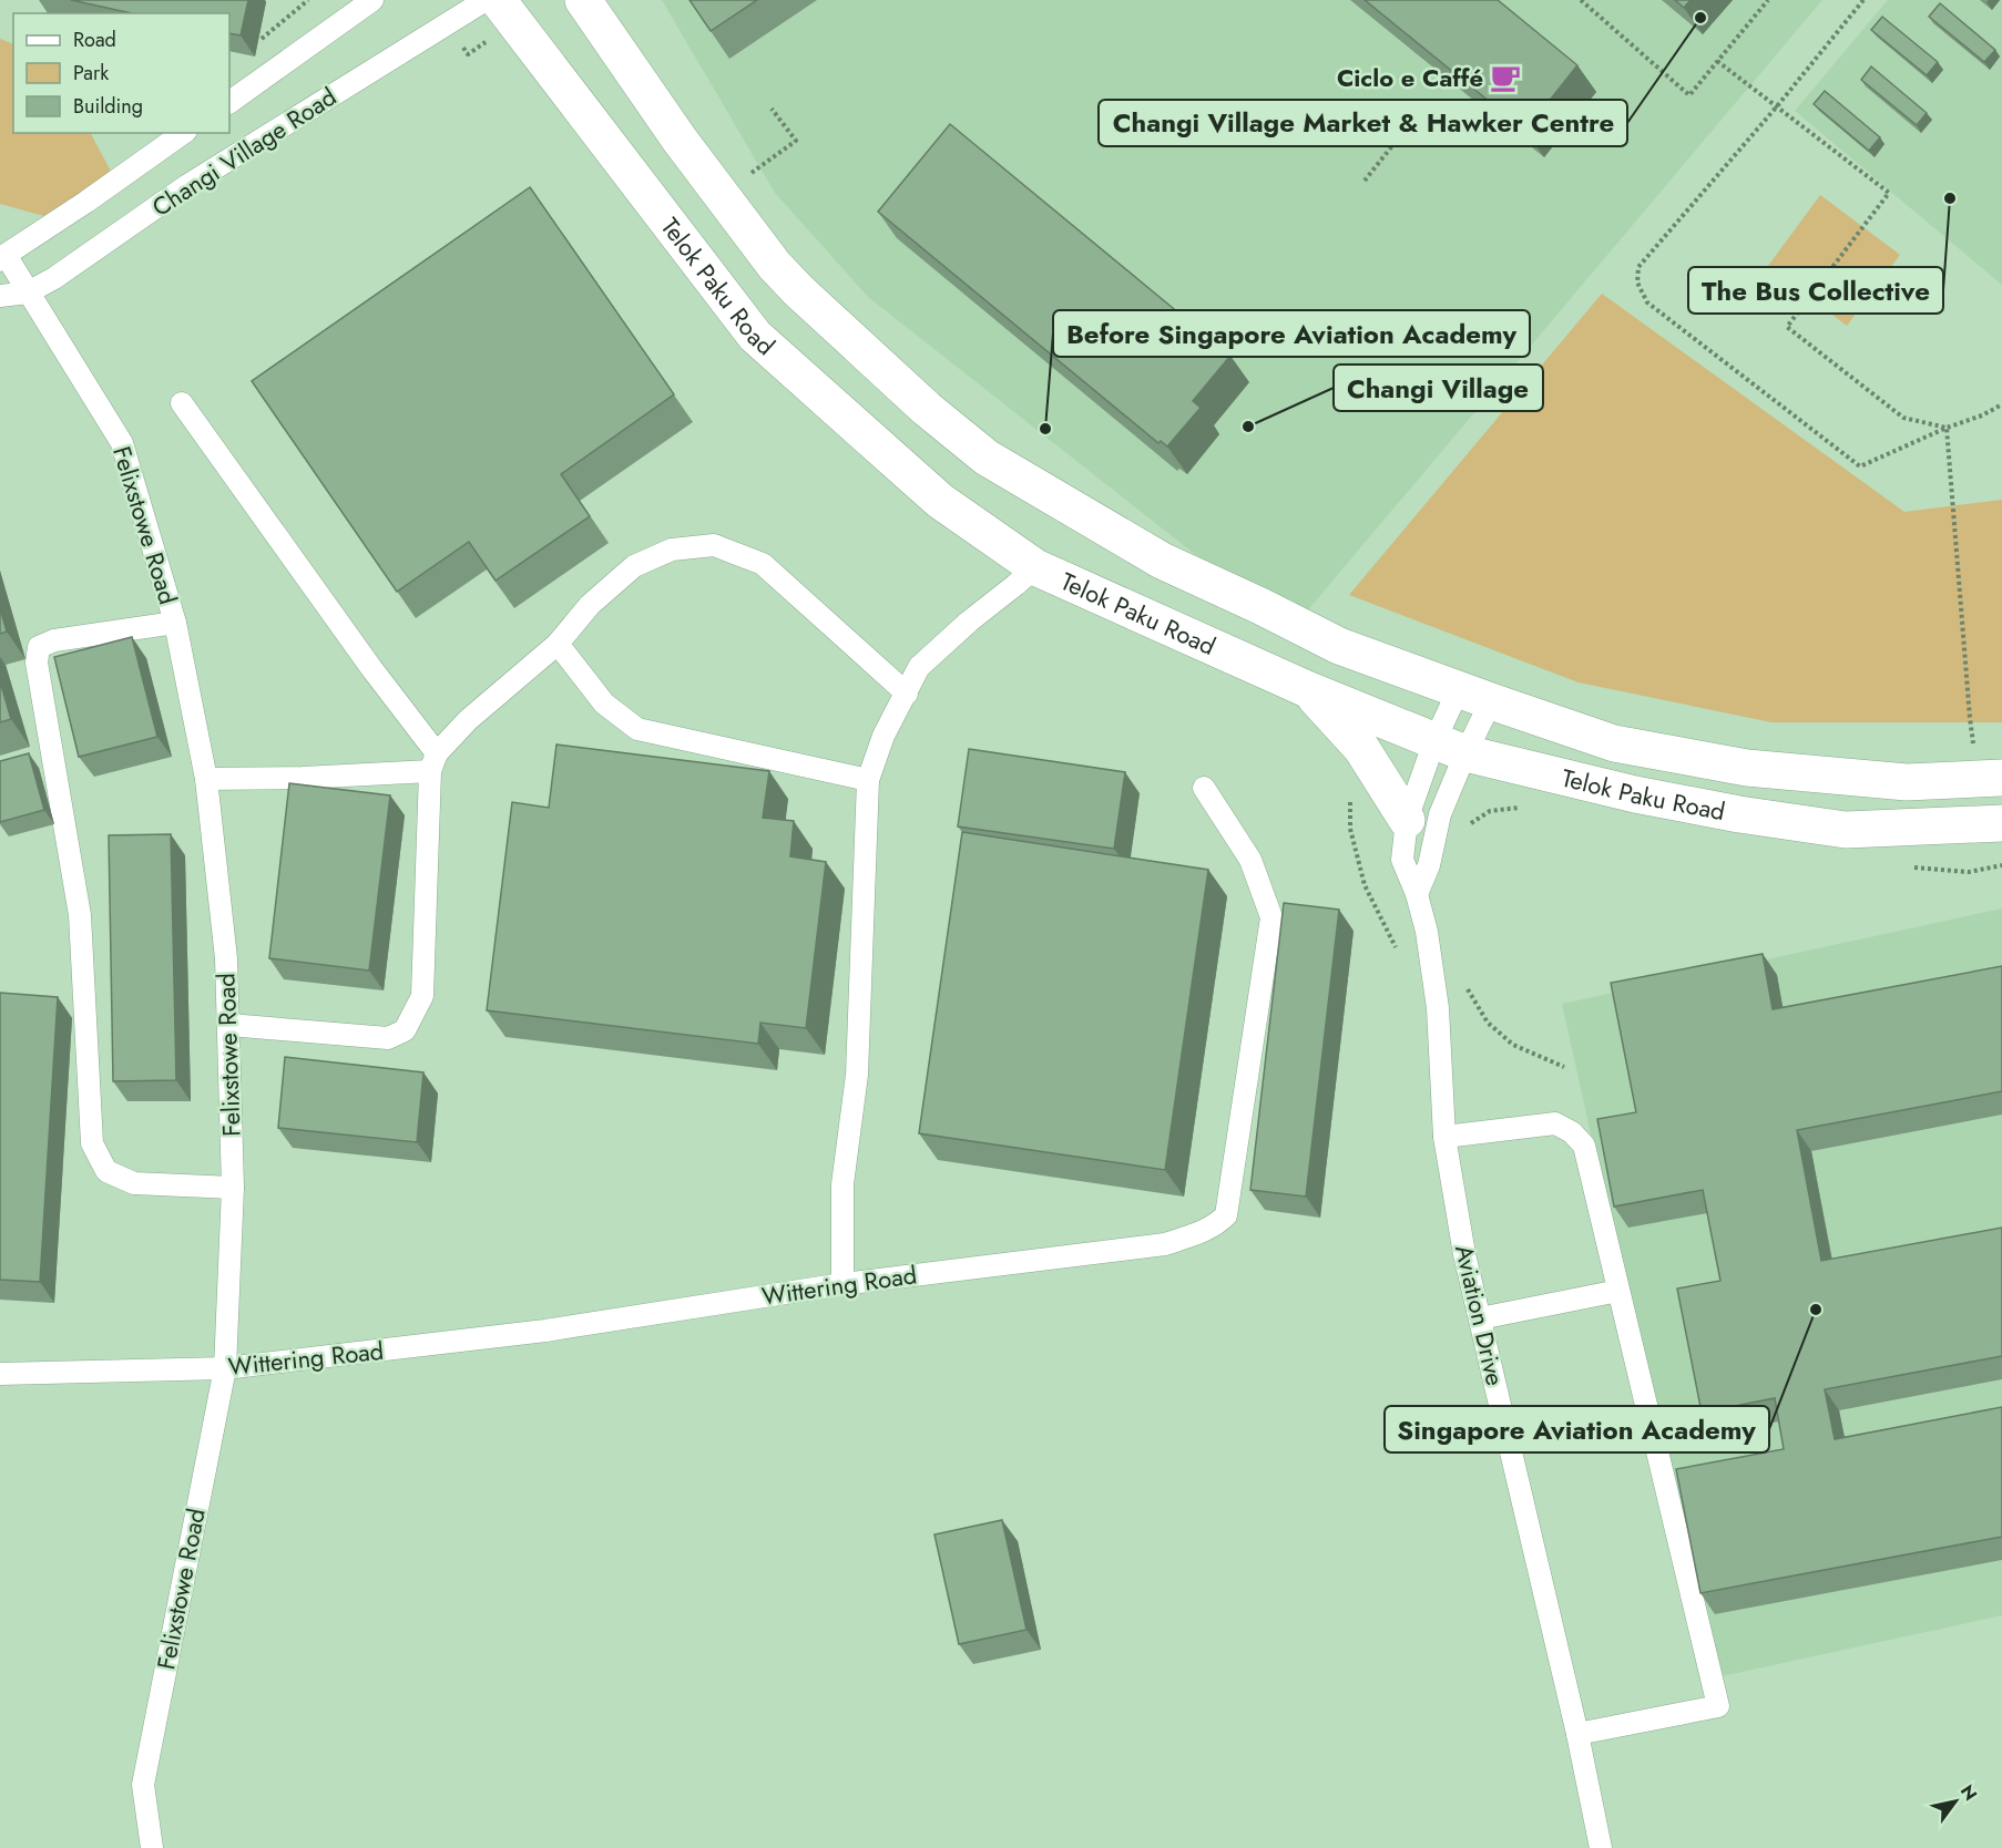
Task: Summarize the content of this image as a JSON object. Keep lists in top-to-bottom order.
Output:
{
  "streets": {
    "main road": ["Telok Paku Road"],
    "lane": [
      "Changi Village Road",
      "Felixstowe Road",
      "Wittering Road",
      "Aviation Drive"
    ]
  },
  "crossings": [
    ["Changi Village Road", "Felixstowe Road"],
    ["Telok Paku Road", "Aviation Drive"],
    ["Felixstowe Road", "Wittering Road"]
  ],
  "places": {
    "other": [
      "Changi Village Market & Hawker Centre",
      "The Bus Collective",
      "Changi Village",
      "Before Singapore Aviation Academy",
      "Singapore Aviation Academy"
    ],
    "cafe": ["Ciclo e Caffé"]
  },
  "legend": ["Road", "Park", "Building"],
  "north": "top right"
}
